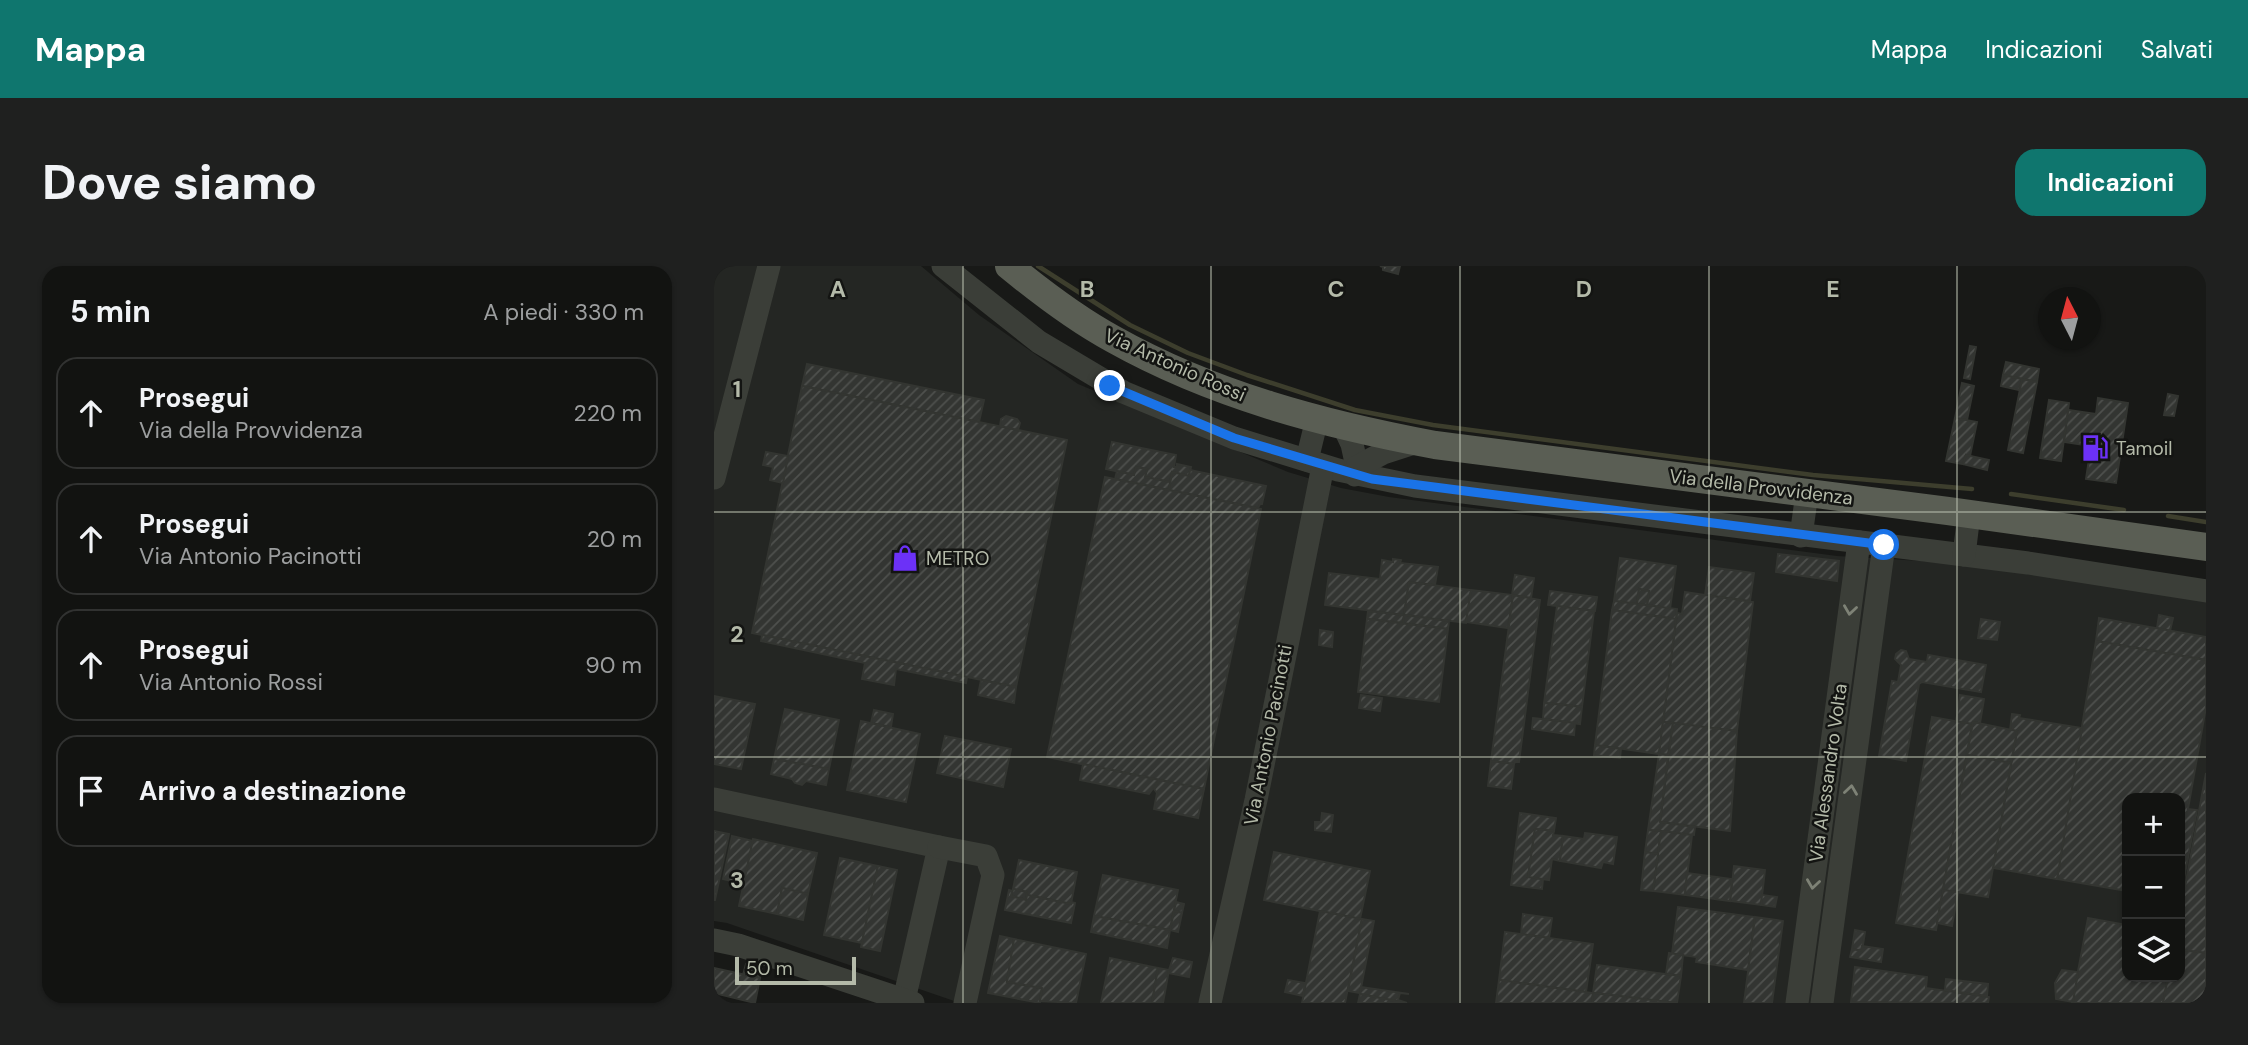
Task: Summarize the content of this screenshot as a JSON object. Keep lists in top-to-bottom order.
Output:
{
  "streets": {
    "main road": ["Via Antonio Rossi", "Via della Provvidenza"],
    "street": ["Via Antonio Pacinotti", "Via Alessandro Volta"]
  },
  "crossings": [
    ["Via Antonio Rossi", "Via della Provvidenza"],
    ["Via Antonio Rossi", "Via Antonio Pacinotti"],
    ["Via della Provvidenza", "Via Antonio Pacinotti"]
  ],
  "places": {
    "fuel station": ["Tamoil"],
    "shop": ["METRO"]
  },
  "scale_bar": "50 m",
  "north": "top",
  "page": {
    "header": "Mappa",
    "nav": ["Mappa", "Indicazioni", "Salvati"],
    "buttons": "Indicazioni",
    "title": "Dove siamo",
    "heading": ["5 min", "A piedi · 330 m"],
    "list": [
      ["Prosegui", "Via della Provvidenza", "220 m"],
      ["Prosegui", "Via Antonio Pacinotti", "20 m"],
      ["Prosegui", "Via Antonio Rossi", "90 m"],
      "Arrivo a destinazione"
    ],
    "map_buttons": ["+", "−"],
    "scale": "50 m"
  },
  "grid": {
    "columns": [
      "A",
      "B",
      "C",
      "D",
      "E"
    ],
    "rows": ["1", "2", "3"]
  }
}
